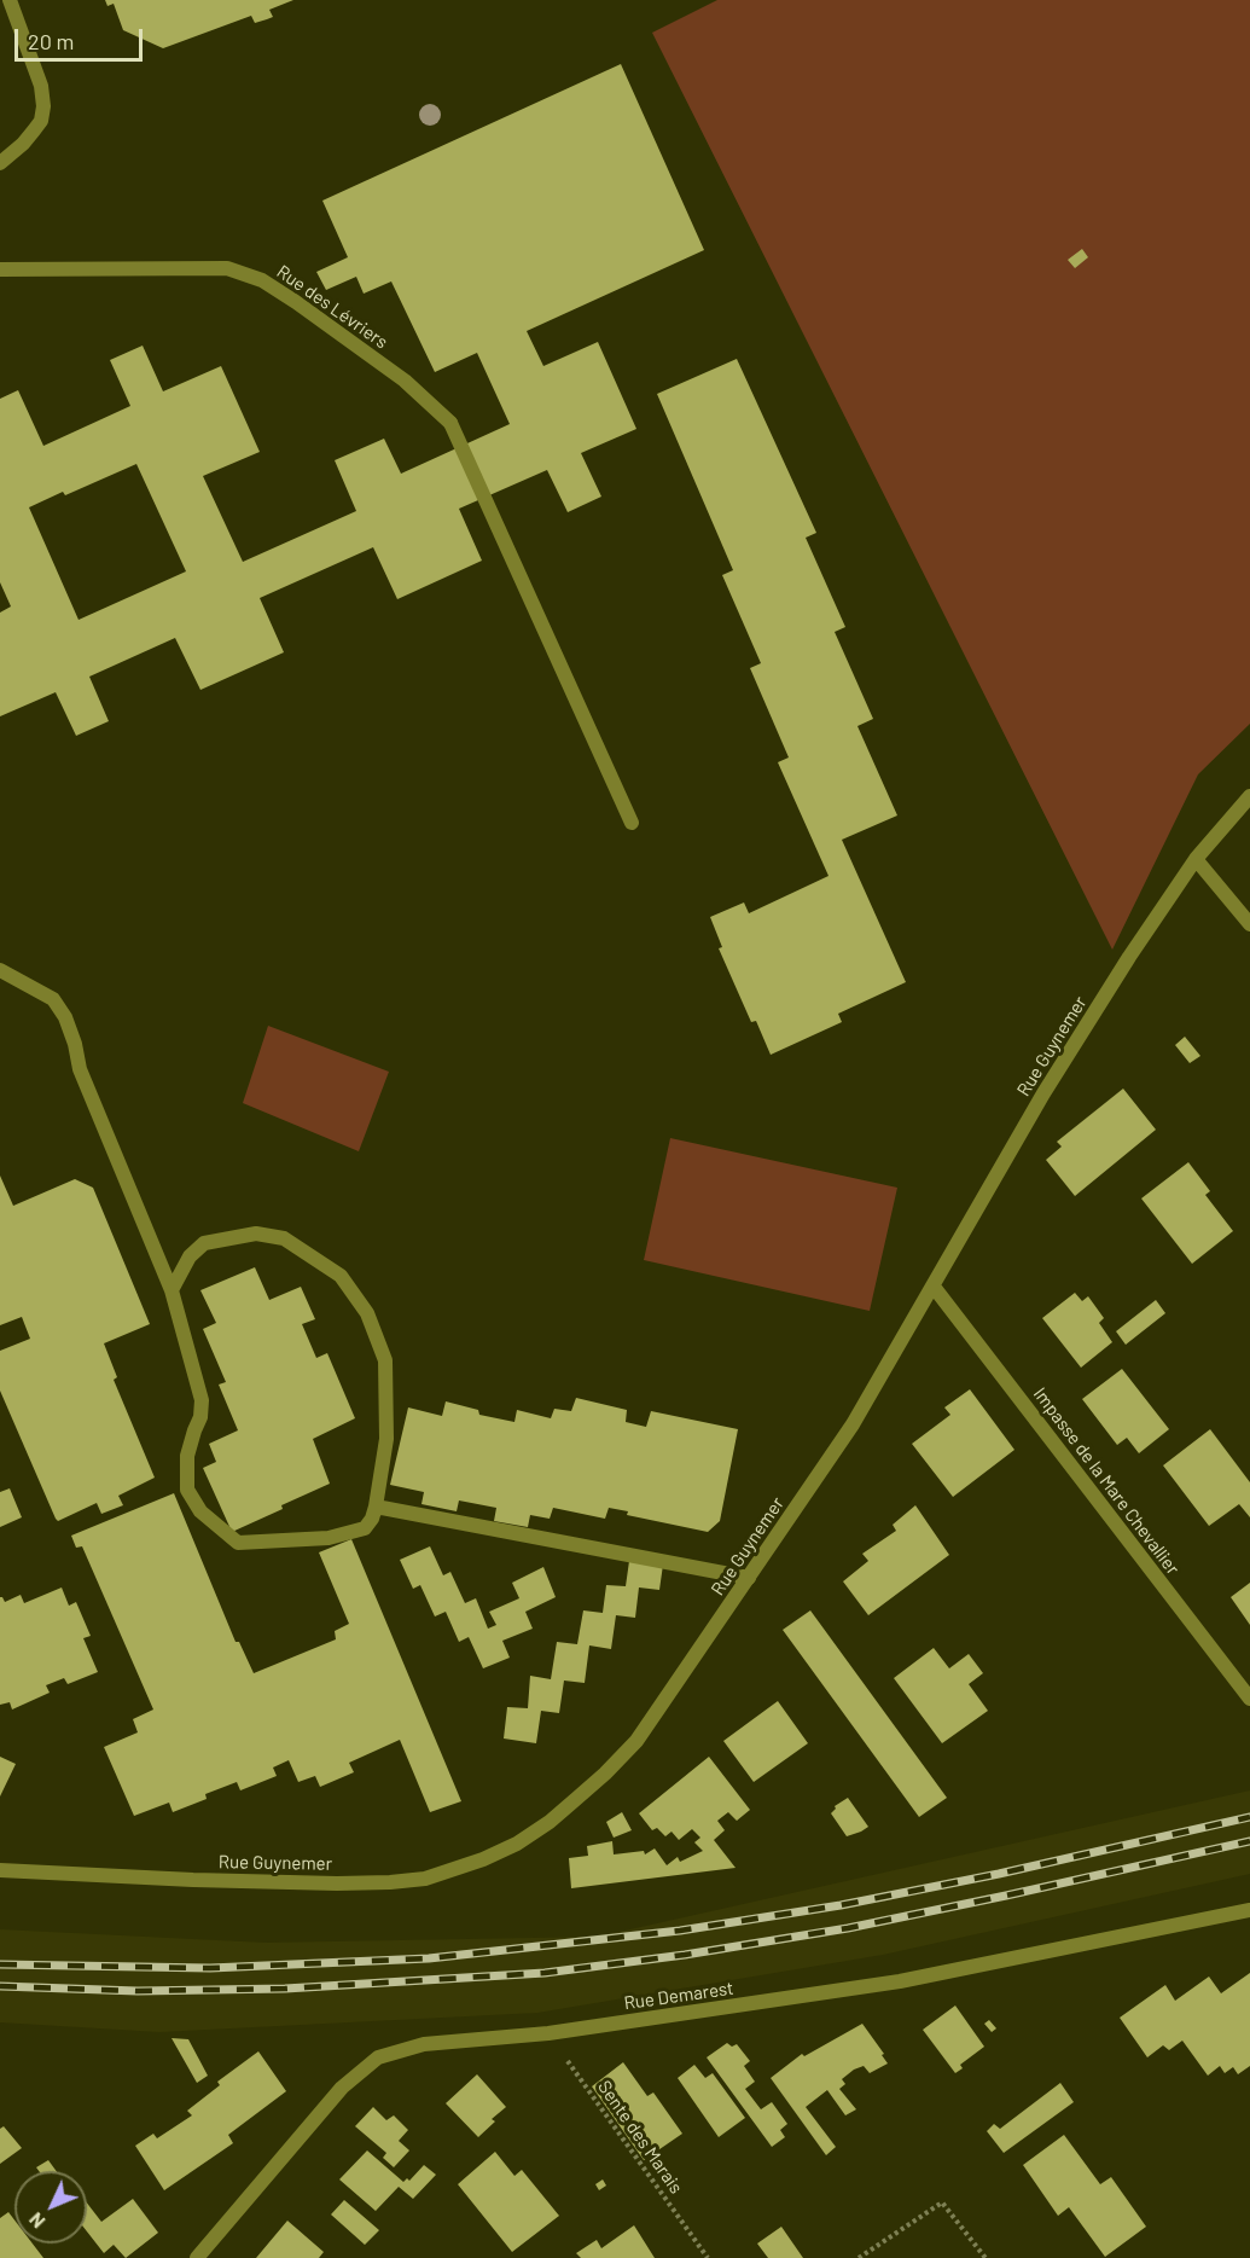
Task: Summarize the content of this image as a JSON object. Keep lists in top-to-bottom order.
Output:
{
  "streets": {
    "street": [
      "Rue des Lévriers",
      "Rue Guynemer",
      "Impasse de la Mare Chevallier",
      "Rue Demarest"
    ],
    "path": ["Sente des Marais"]
  },
  "crossings": [
    ["Rue Guynemer", "Impasse de la Mare Chevallier"],
    ["Rue Demarest", "Sente des Marais"]
  ],
  "scale_bar": "20 m",
  "north": "bottom left"
}
